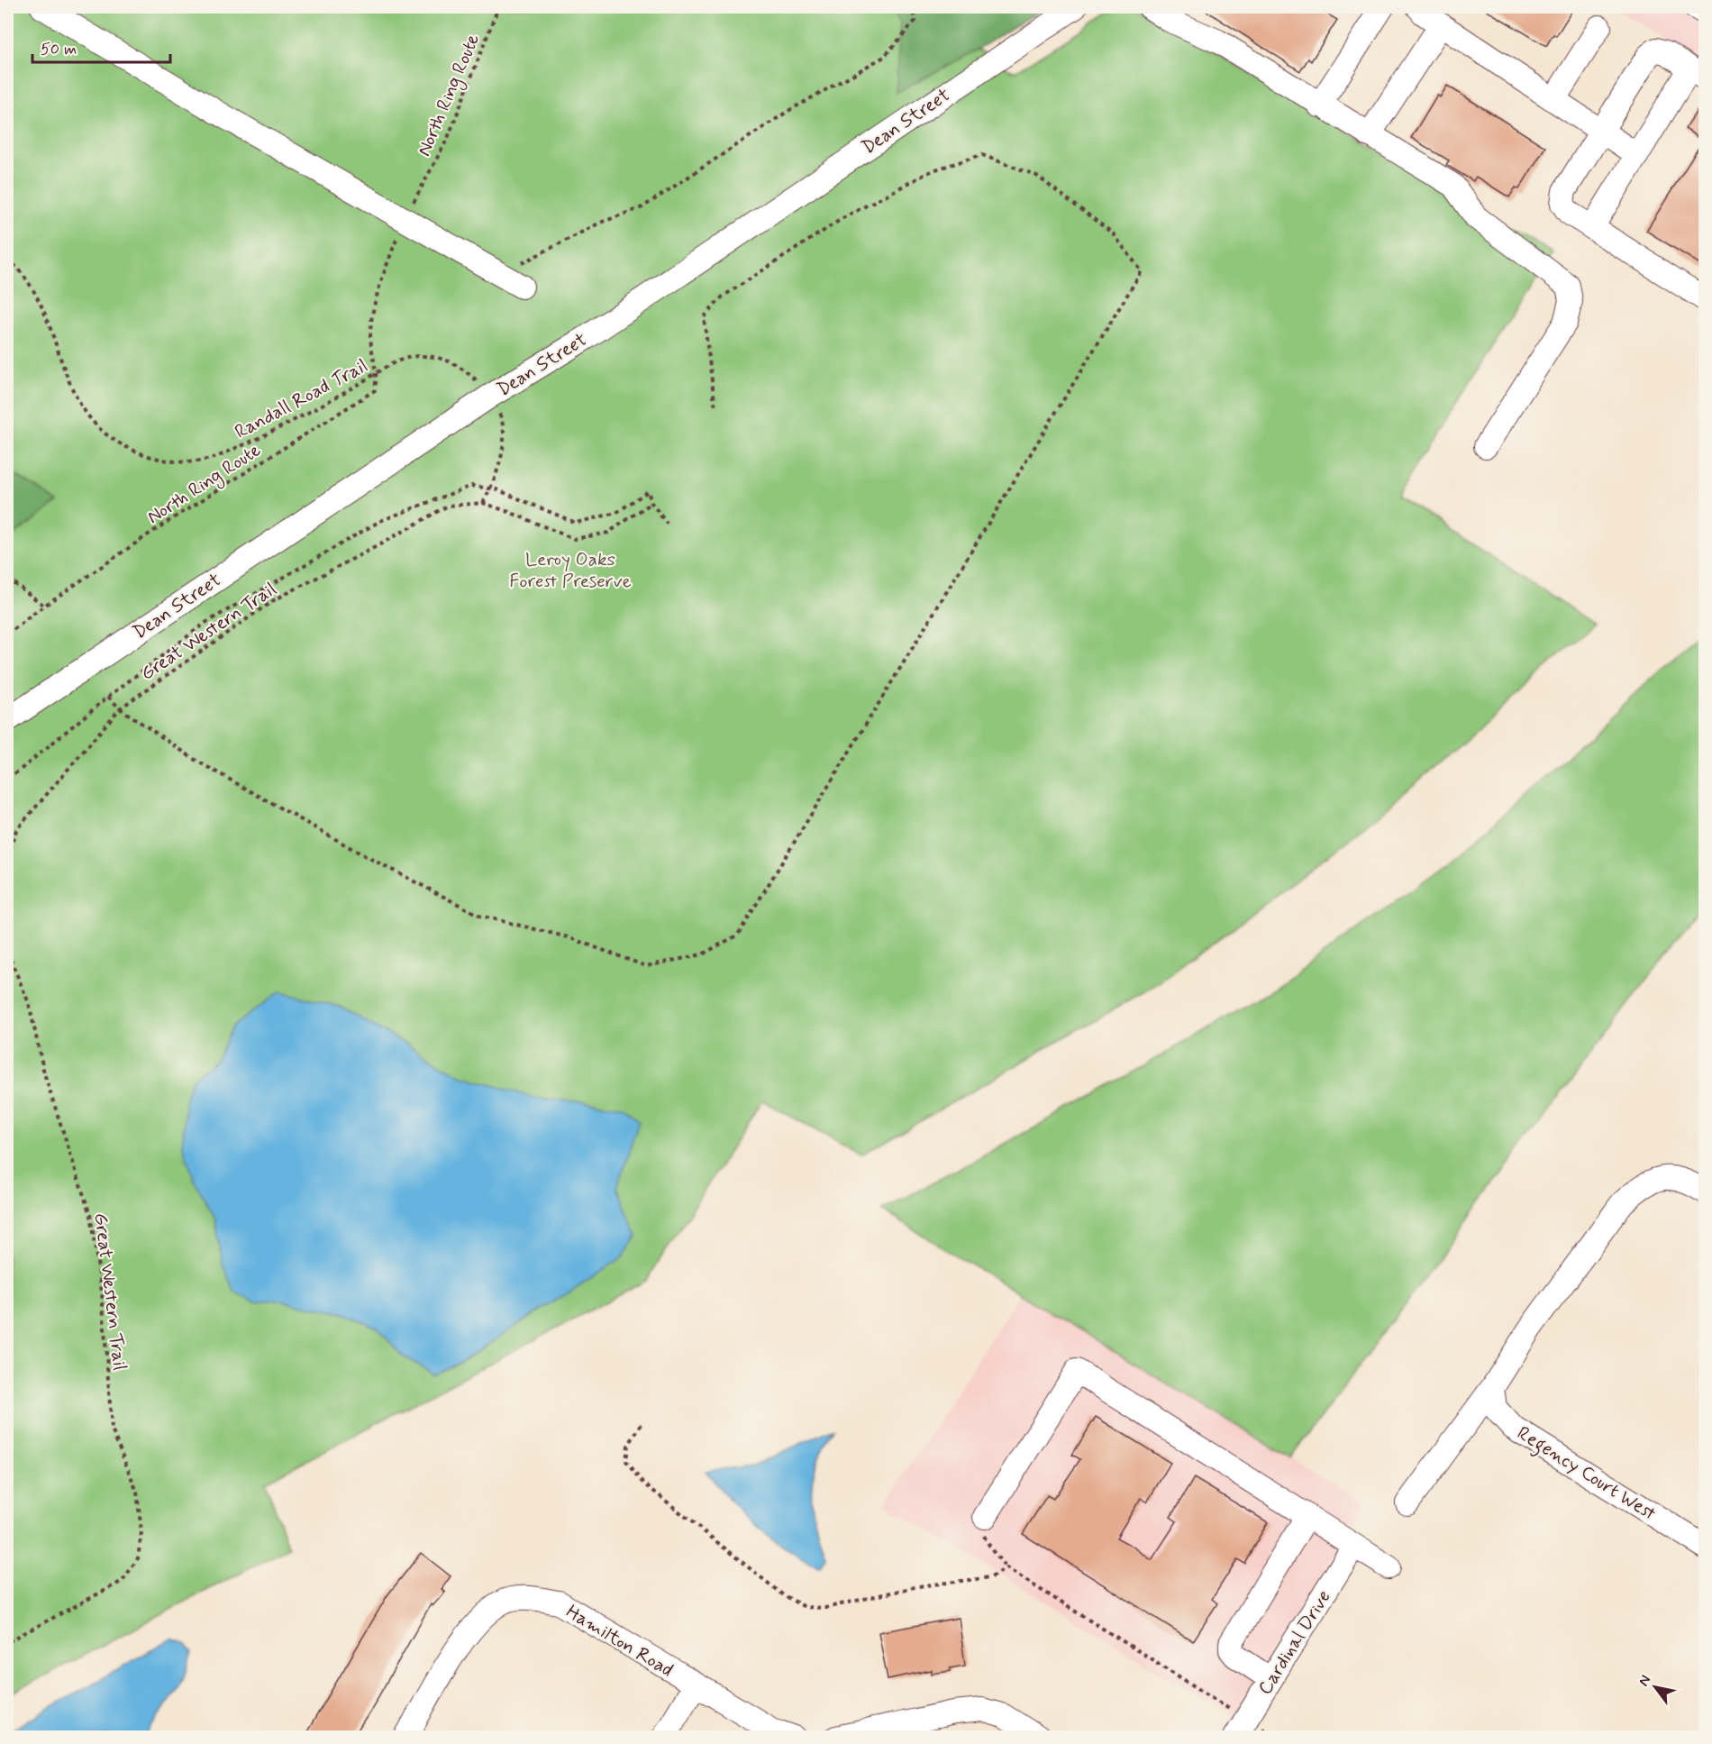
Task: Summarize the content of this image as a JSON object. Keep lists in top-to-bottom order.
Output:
{
  "streets": {
    "street": [
      "Dean Street",
      "Regency Court West",
      "Hamilton Road",
      "Cardinal Drive"
    ],
    "path": ["North Ring Route", "Randall Road Trail", "Great Western Trail"]
  },
  "crossings": [
    ["North Ring Route", "Randall Road Trail"]
  ],
  "parks": ["Leroy Oaks Forest Preserve"],
  "scale_bar": "50 m",
  "north": "top left"
}
